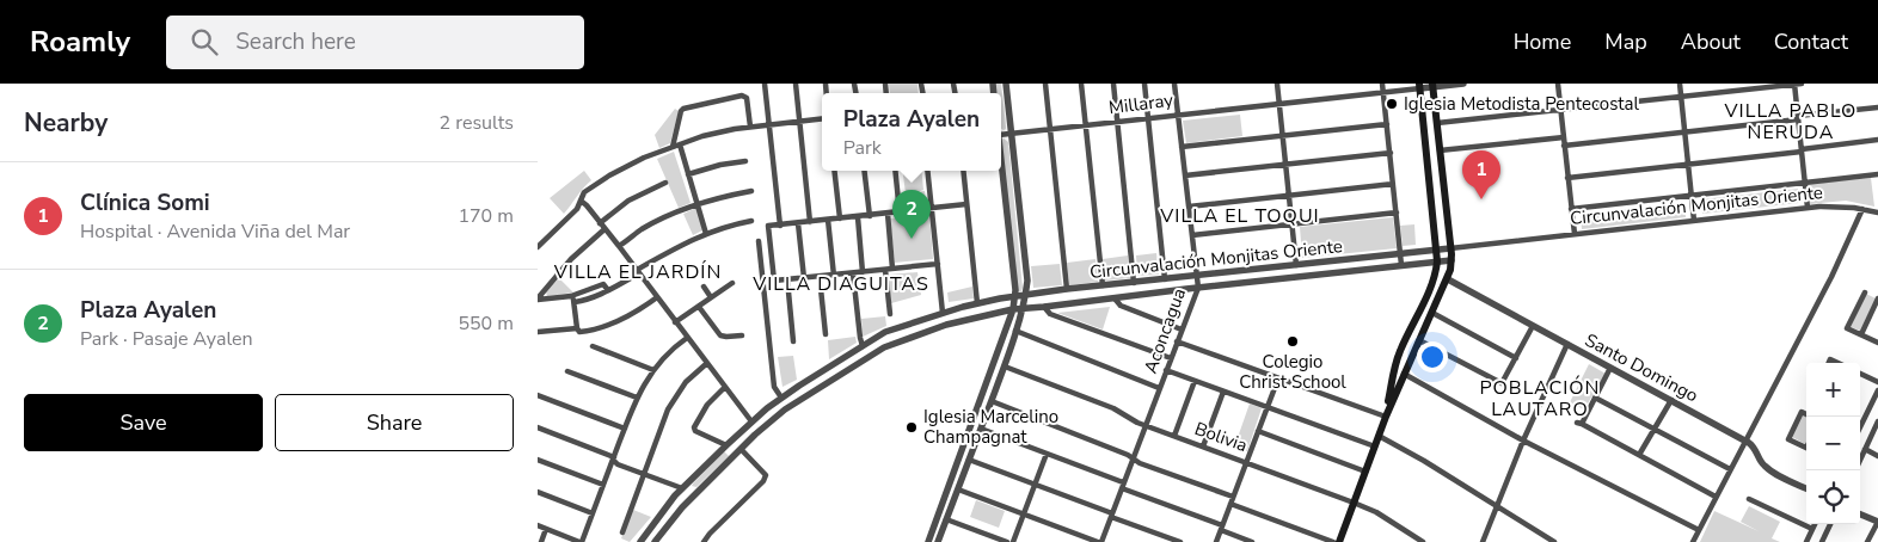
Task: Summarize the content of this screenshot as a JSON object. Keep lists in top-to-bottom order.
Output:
{
  "streets": {
    "street": [
      "Millaray",
      "Circunvalación Monjitas Oriente",
      "Aconcagua",
      "Santo Domingo",
      "Bolivia"
    ]
  },
  "crossings": [
    ["Millaray", "Aconcagua"],
    ["Circunvalación Monjitas Oriente", "Aconcagua"],
    ["Aconcagua", "Bolivia"]
  ],
  "districts": [
    "VILLA PABLO NERUDA",
    "VILLA EL TOQUI",
    "VILLA EL JARDÍN",
    "VILLA DIAGUITAS",
    "POBLACIÓN LAUTARO"
  ],
  "places": ["Iglesia Metodista Pentecostal", "Colegio Christ School", "Iglesia Marcelino Champagnat"],
  "page": {
    "header": "Roamly",
    "search": "Search here",
    "nav": [
      "Home",
      "Map",
      "About",
      "Contact"
    ],
    "heading": ["Nearby", "2 results"],
    "popup": ["Plaza Ayalen", "Park"],
    "pins": ["1", "2"],
    "list": [
      {
        "mark": "1",
        "name": "Clínica Somi",
        "note": "Hospital · Avenida Viña del Mar",
        "value": "170 m"
      },
      {
        "mark": "2",
        "name": "Plaza Ayalen",
        "note": "Park · Pasaje Ayalen",
        "value": "550 m"
      }
    ],
    "map_buttons": ["+", "−"],
    "buttons": ["Save", "Share"]
  }
}
